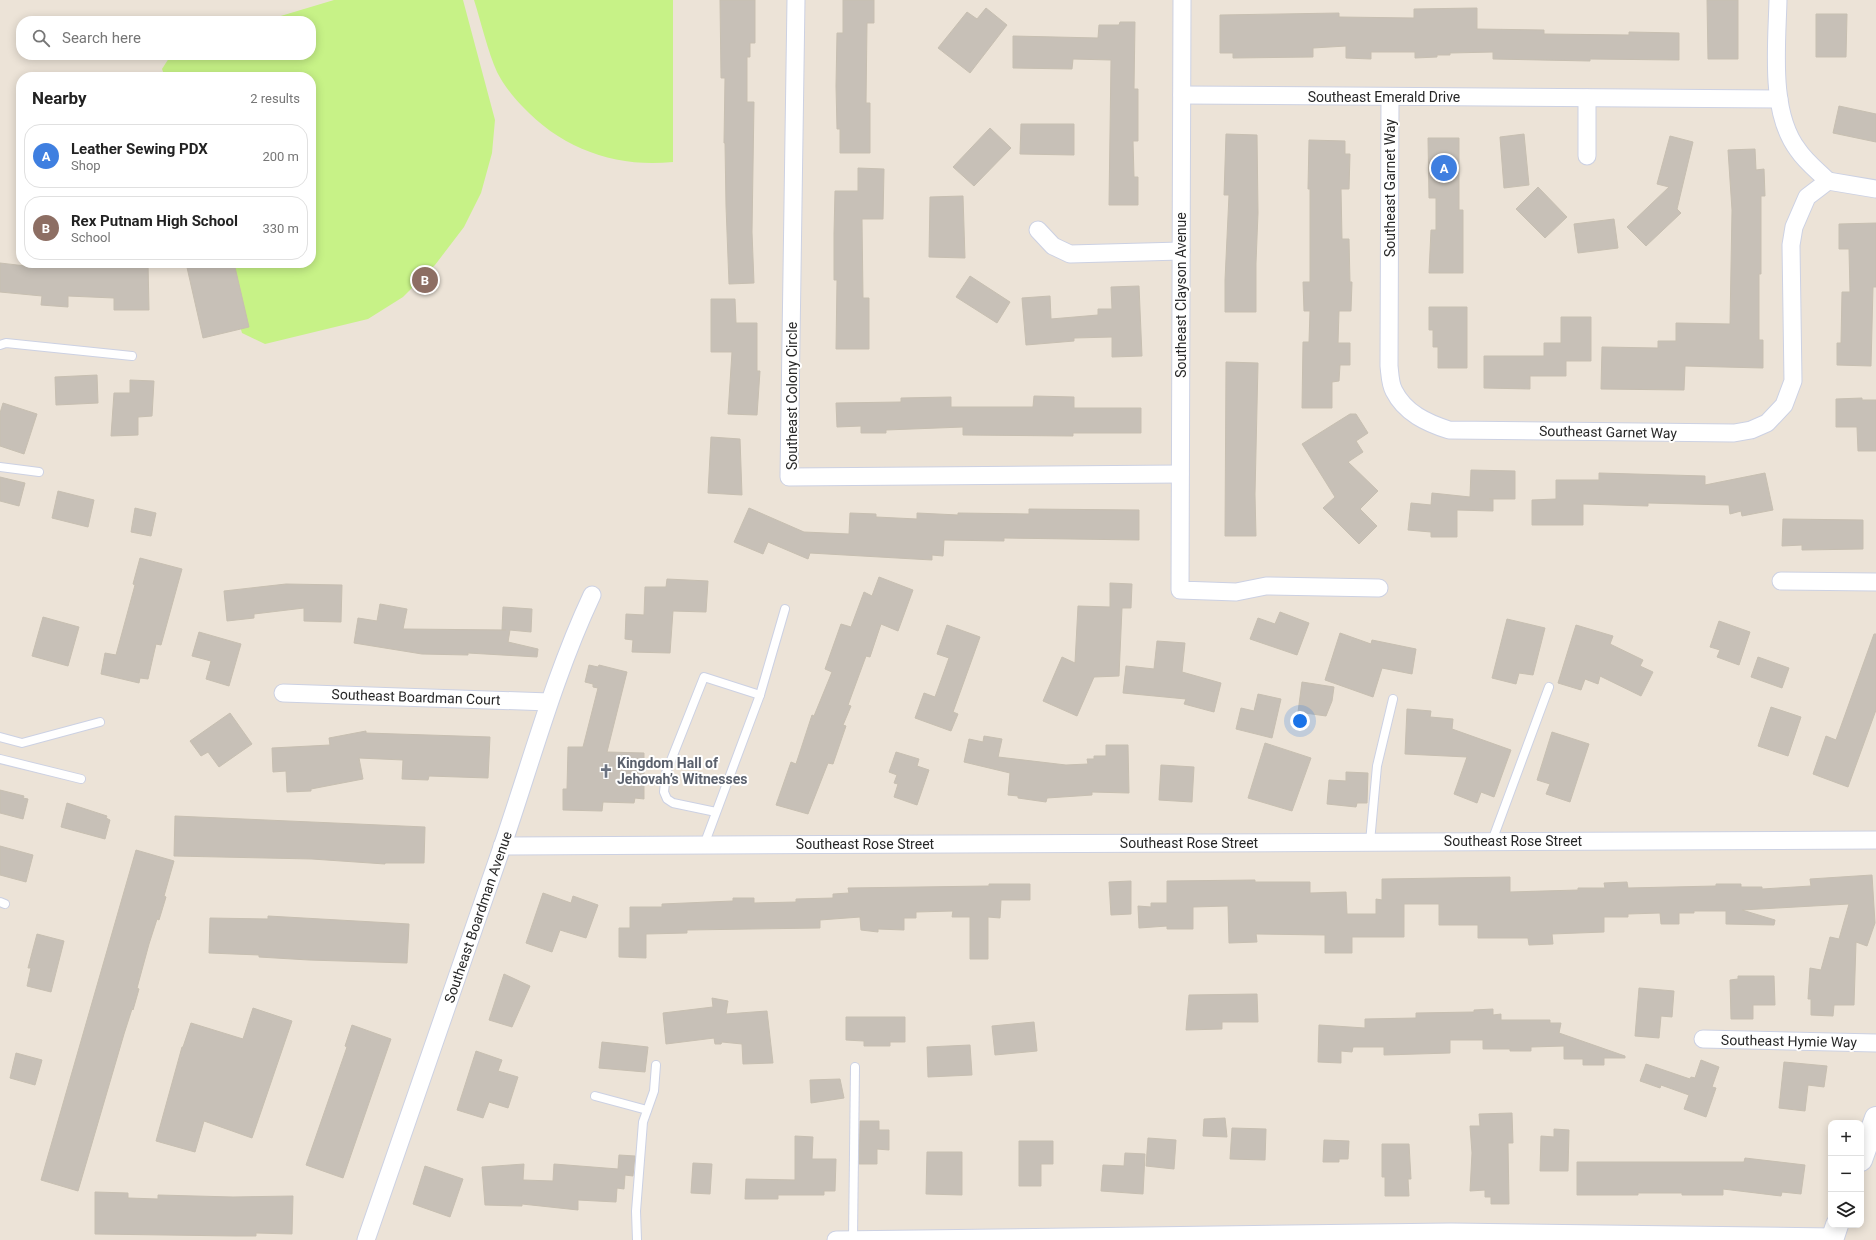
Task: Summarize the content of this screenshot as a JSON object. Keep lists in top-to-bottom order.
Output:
{
  "streets": {
    "street": [
      "Southeast Emerald Drive",
      "Southeast Garnet Way",
      "Southeast Clayson Avenue",
      "Southeast Colony Circle",
      "Southeast Boardman Court",
      "Southeast Rose Street",
      "Southeast Boardman Avenue",
      "Southeast Hymie Way"
    ]
  },
  "crossings": [
    ["Southeast Emerald Drive", "Southeast Garnet Way"],
    ["Southeast Emerald Drive", "Southeast Clayson Avenue"],
    ["Southeast Clayson Avenue", "Southeast Colony Circle"],
    ["Southeast Boardman Court", "Southeast Boardman Avenue"],
    ["Southeast Rose Street", "Southeast Boardman Avenue"]
  ],
  "places": {
    "church": ["Kingdom Hall of Jehovah’s Witnesses"]
  },
  "page": {
    "search": "Search here",
    "heading": ["Nearby", "2 results"],
    "list": [
      {
        "mark": "A",
        "name": "Leather Sewing PDX",
        "note": "Shop",
        "value": "200 m"
      },
      {
        "mark": "B",
        "name": "Rex Putnam High School",
        "note": "School",
        "value": "330 m"
      }
    ],
    "pins": ["A", "B"],
    "map_buttons": ["+", "−"]
  }
}
